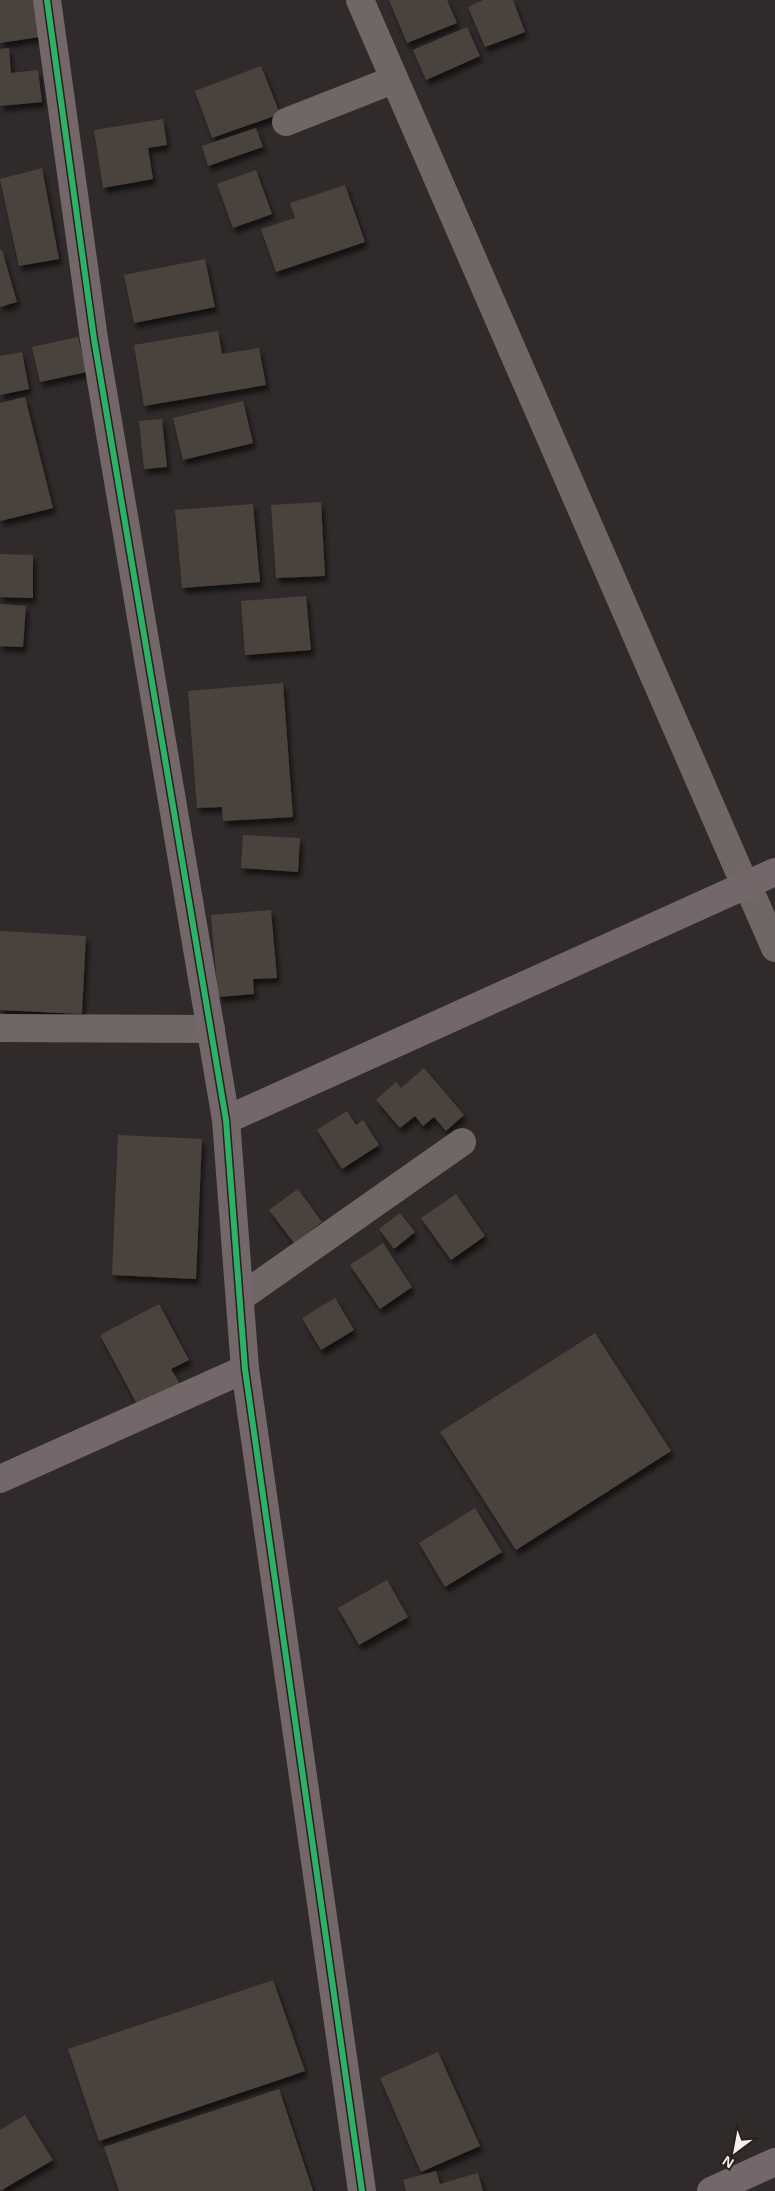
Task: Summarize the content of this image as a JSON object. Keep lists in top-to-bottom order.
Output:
{
  "north": "bottom left"
}
